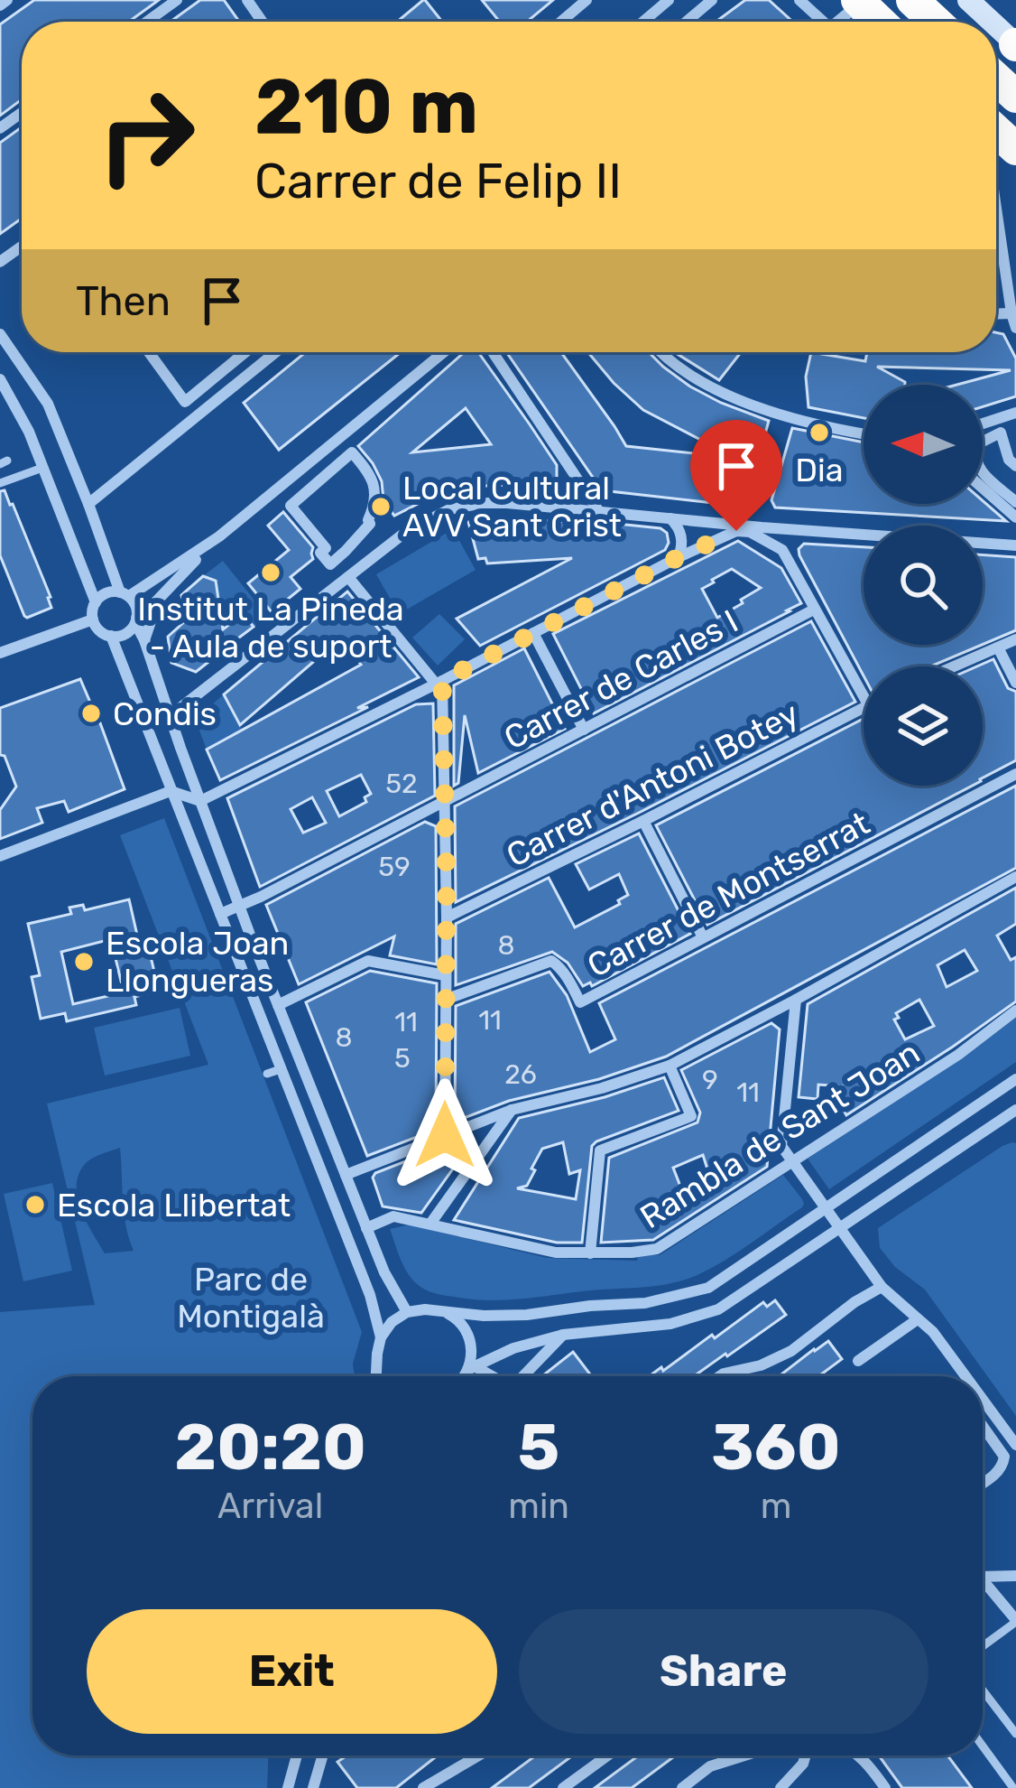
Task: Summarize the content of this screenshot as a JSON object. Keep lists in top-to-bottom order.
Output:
{
  "streets": {
    "street": [
      "Carrer de Carles I",
      "Carrer d'Antoni Botey",
      "Carrer de Montserrat",
      "Rambla de Sant Joan"
    ]
  },
  "parks": ["Parc de Montigalà"],
  "places": [
    "Dia",
    "Local Cultural AVV Sant Crist",
    "Institut La Pineda - Aula de suport",
    "Condis",
    "Escola Joan Llongueras",
    "Escola Llibertat"
  ],
  "house_numbers": [
    "52",
    "59",
    "8",
    "11",
    "11",
    "8",
    "5",
    "26",
    "9",
    "11"
  ],
  "north": "left",
  "page": {
    "turn": ["210 m", "Carrer de Felip II"],
    "then": "Then",
    "eta": [
      "20:20",
      "Arrival",
      "5",
      "min",
      "360",
      "m"
    ],
    "buttons": ["Exit", "Share"]
  }
}
